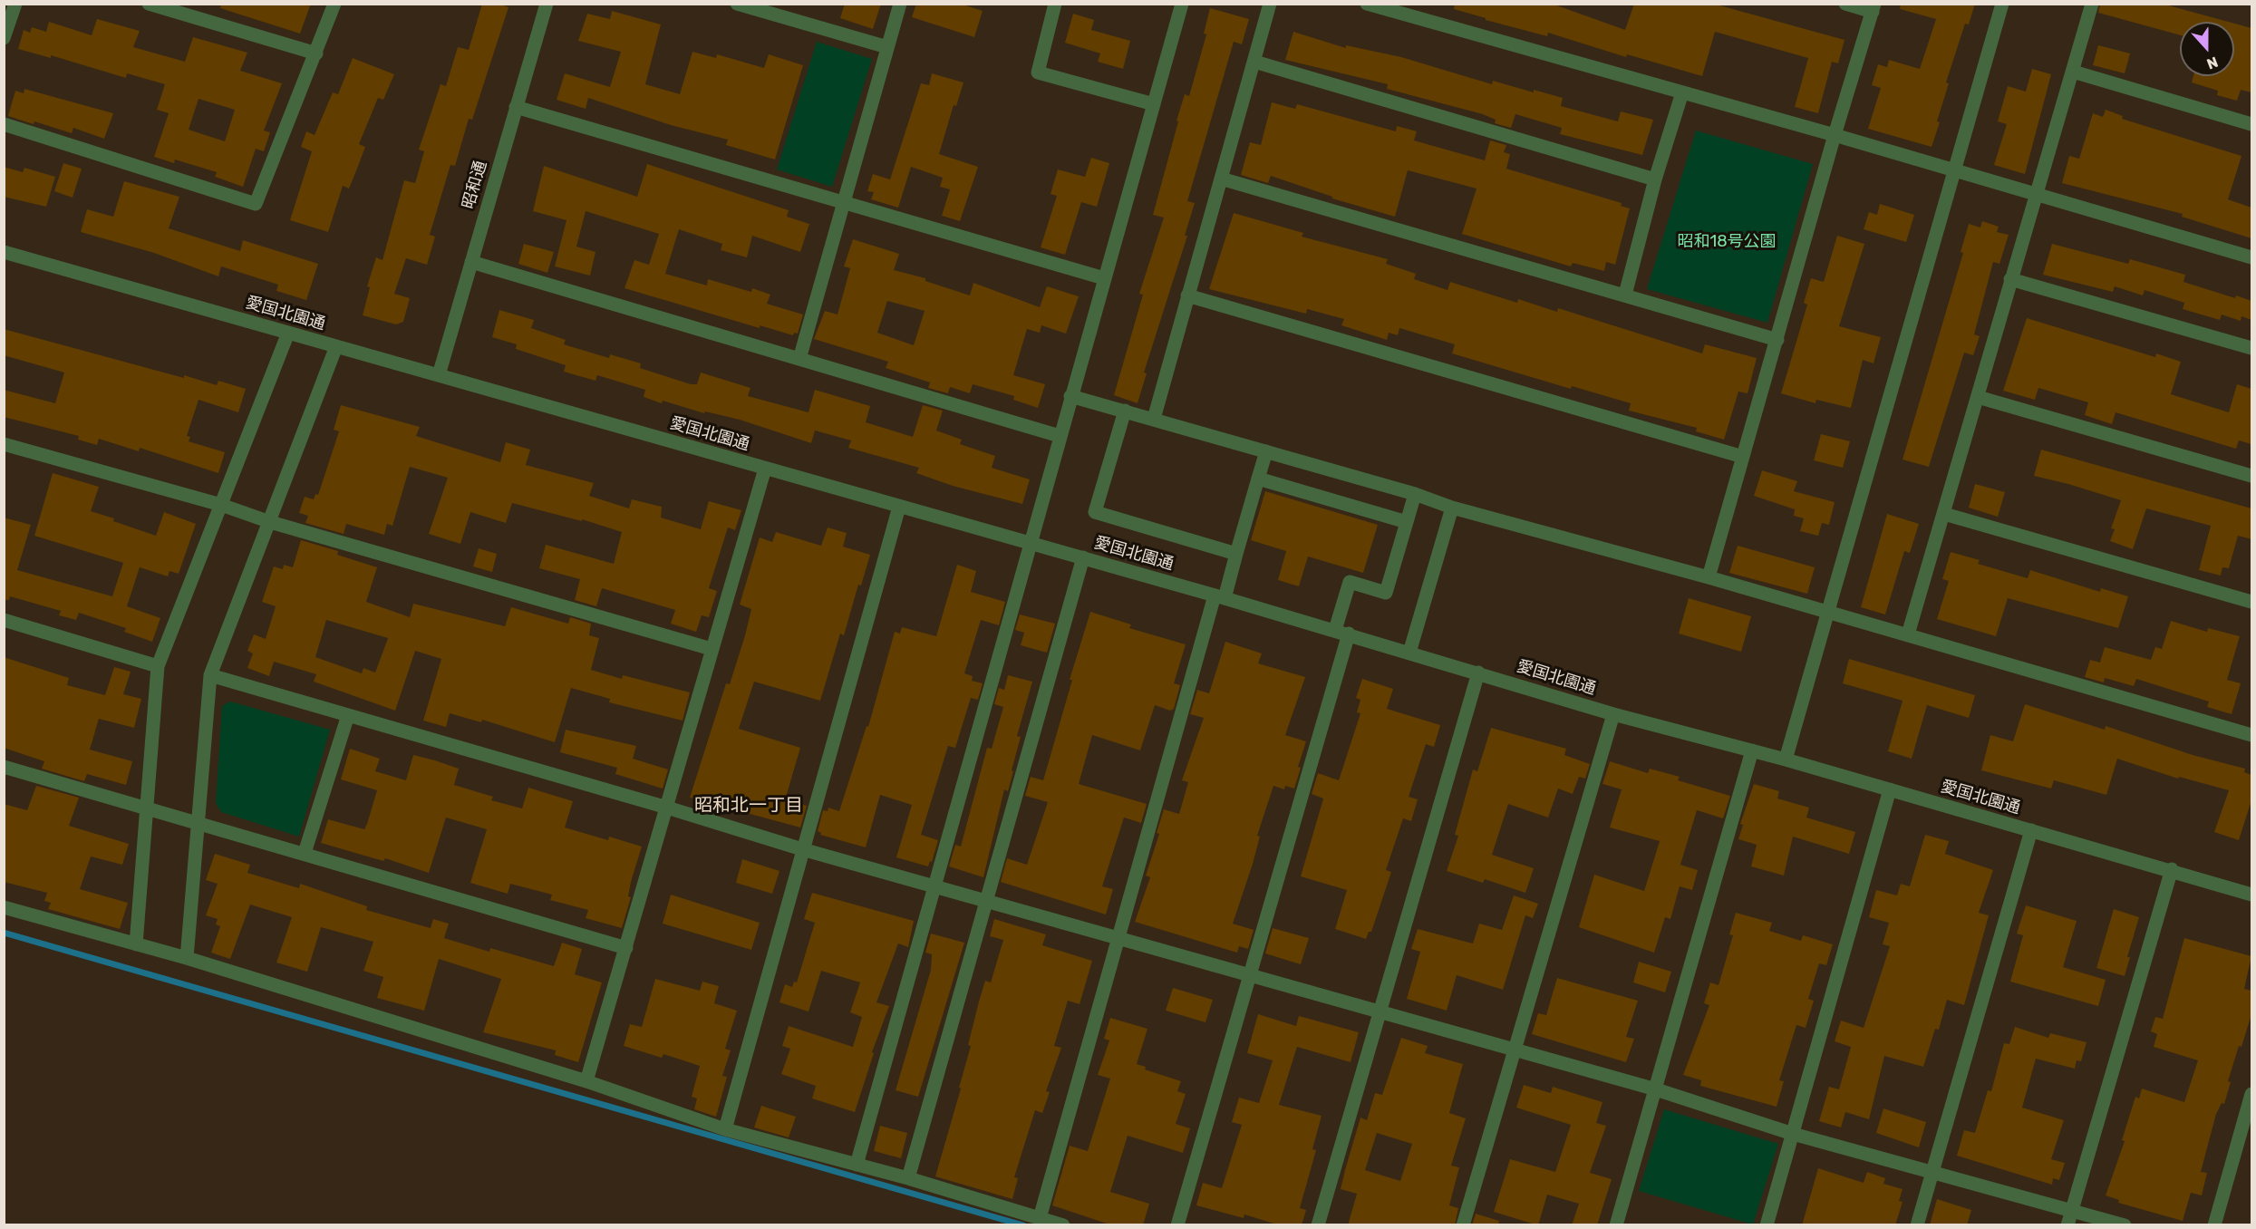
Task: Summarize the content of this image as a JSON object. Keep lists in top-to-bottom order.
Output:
{
  "streets": {
    "street": ["昭和通", "愛国北園通"]
  },
  "crossings": [
    ["昭和通", "愛国北園通"]
  ],
  "districts": ["昭和北一丁目"],
  "parks": ["昭和18号公園"],
  "north": "bottom"
}
